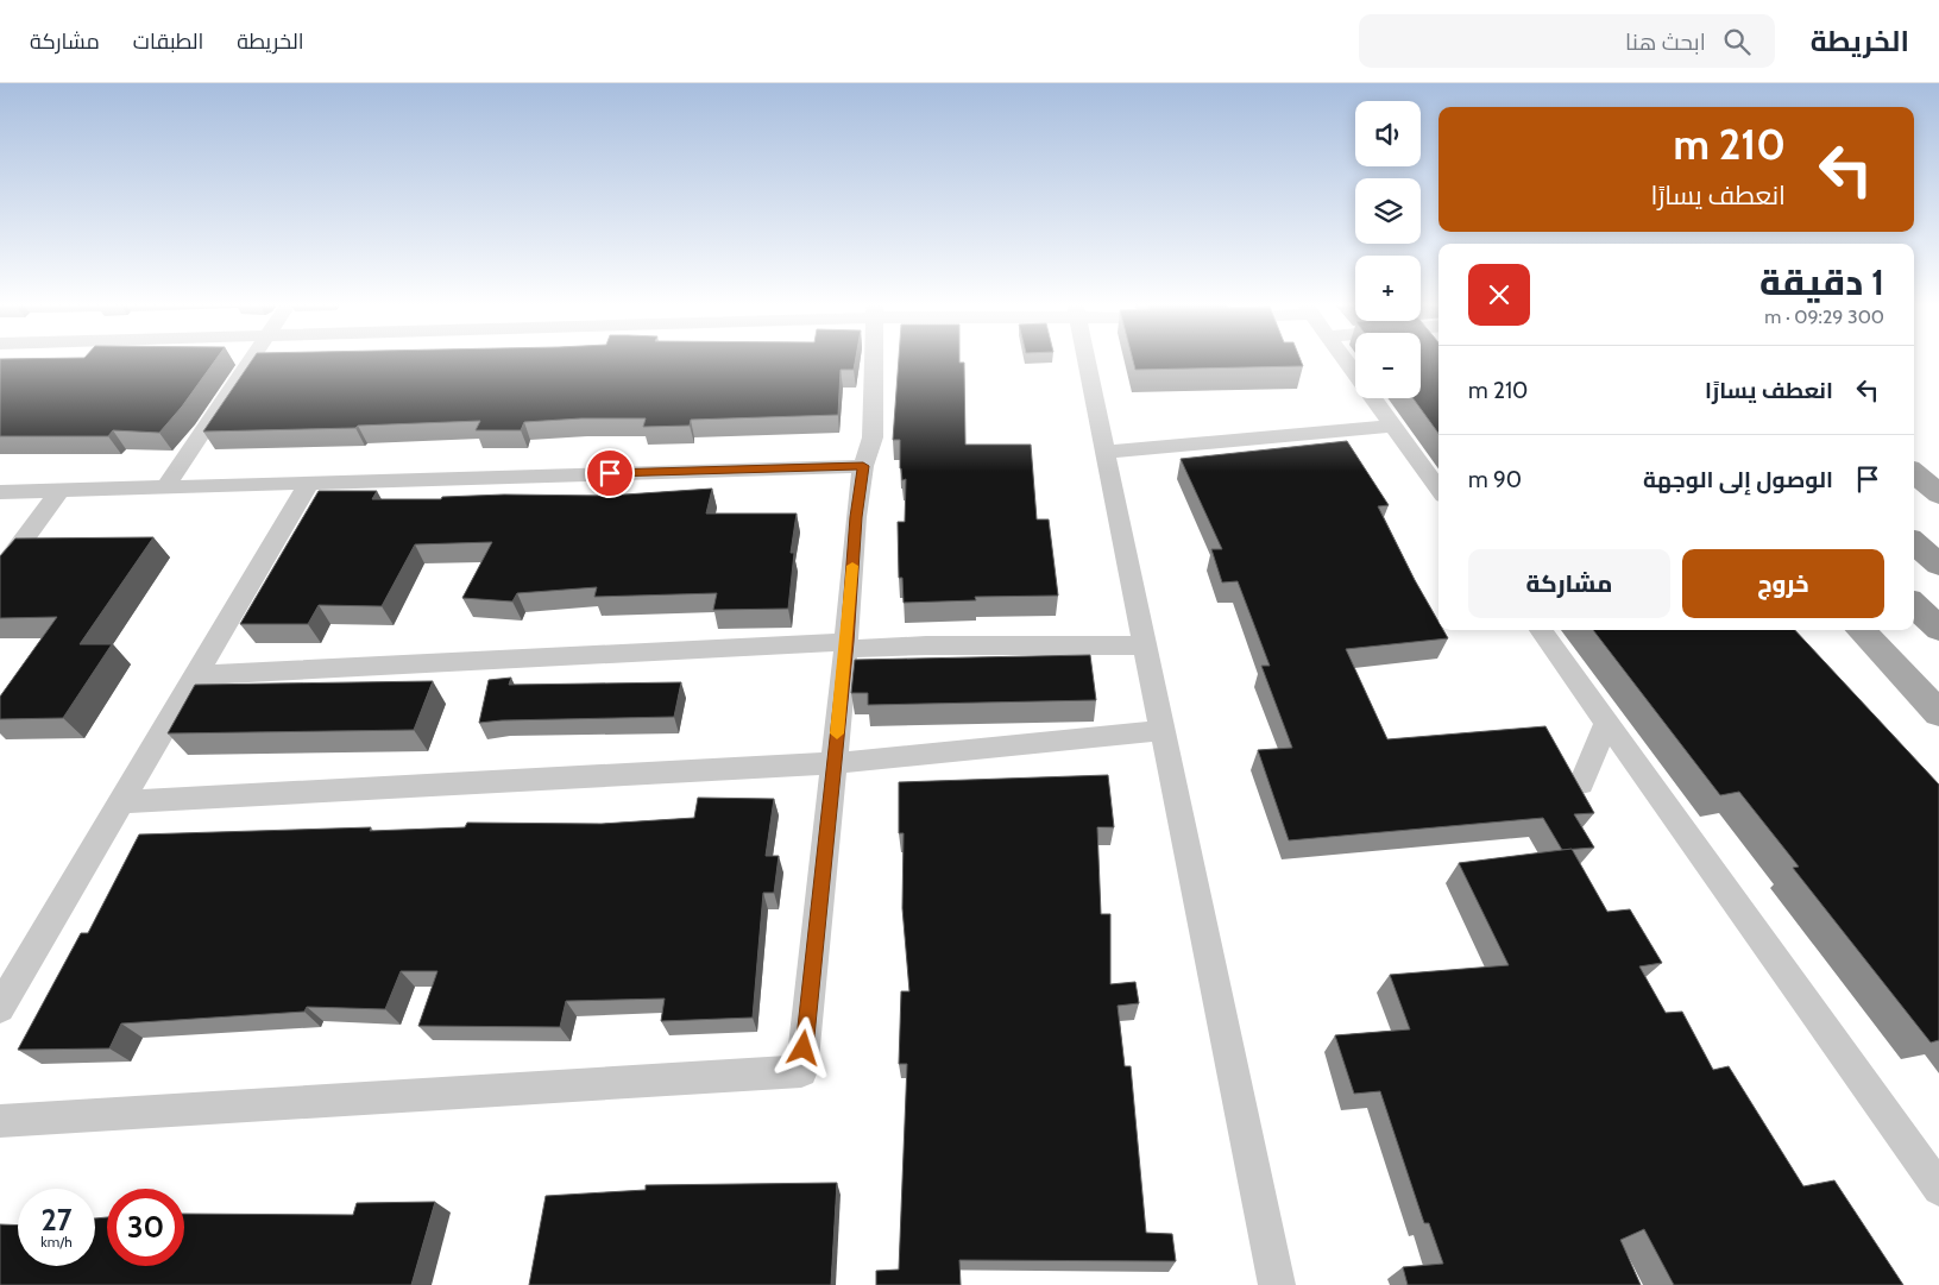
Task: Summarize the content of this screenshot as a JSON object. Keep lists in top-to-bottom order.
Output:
{
  "page": {
    "header": "الخريطة",
    "search": "ابحث هنا",
    "nav": ["الخريطة", "الطبقات", "مشاركة"],
    "map_buttons": ["+", "−"],
    "turn": ["210 m", "انعطف يسارًا"],
    "heading": ["1 دقيقة", "300 m · 09:29"],
    "list": [
      {
        "name": "انعطف يسارًا",
        "value": "210 m"
      },
      {
        "name": "الوصول إلى الوجهة",
        "value": "90 m"
      }
    ],
    "buttons": ["خروج", "مشاركة"],
    "speed": "27 km/h",
    "limit": "30"
  }
}
